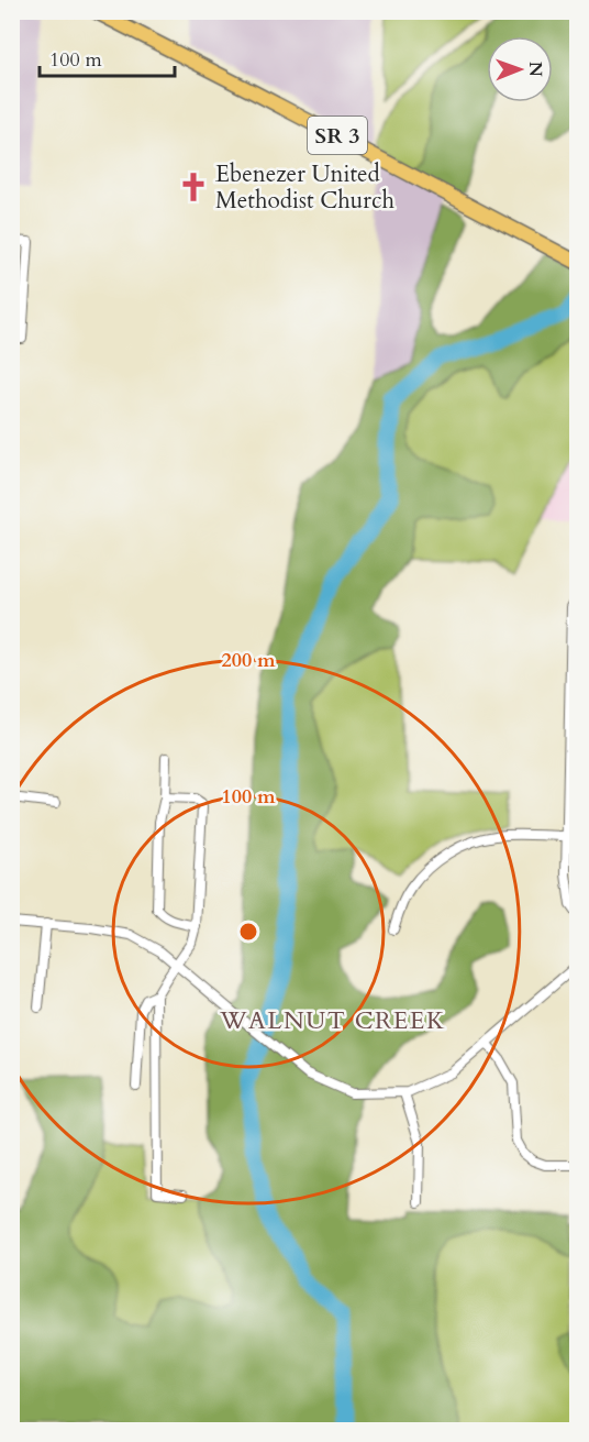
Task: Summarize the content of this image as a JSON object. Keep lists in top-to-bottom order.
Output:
{
  "streets": {
    "main road": ["SR 3"]
  },
  "districts": ["WALNUT CREEK"],
  "places": {
    "church": ["Ebenezer United Methodist Church"]
  },
  "scale_bar": "100 m",
  "north": "right",
  "rings": ["200 m", "100 m"]
}
